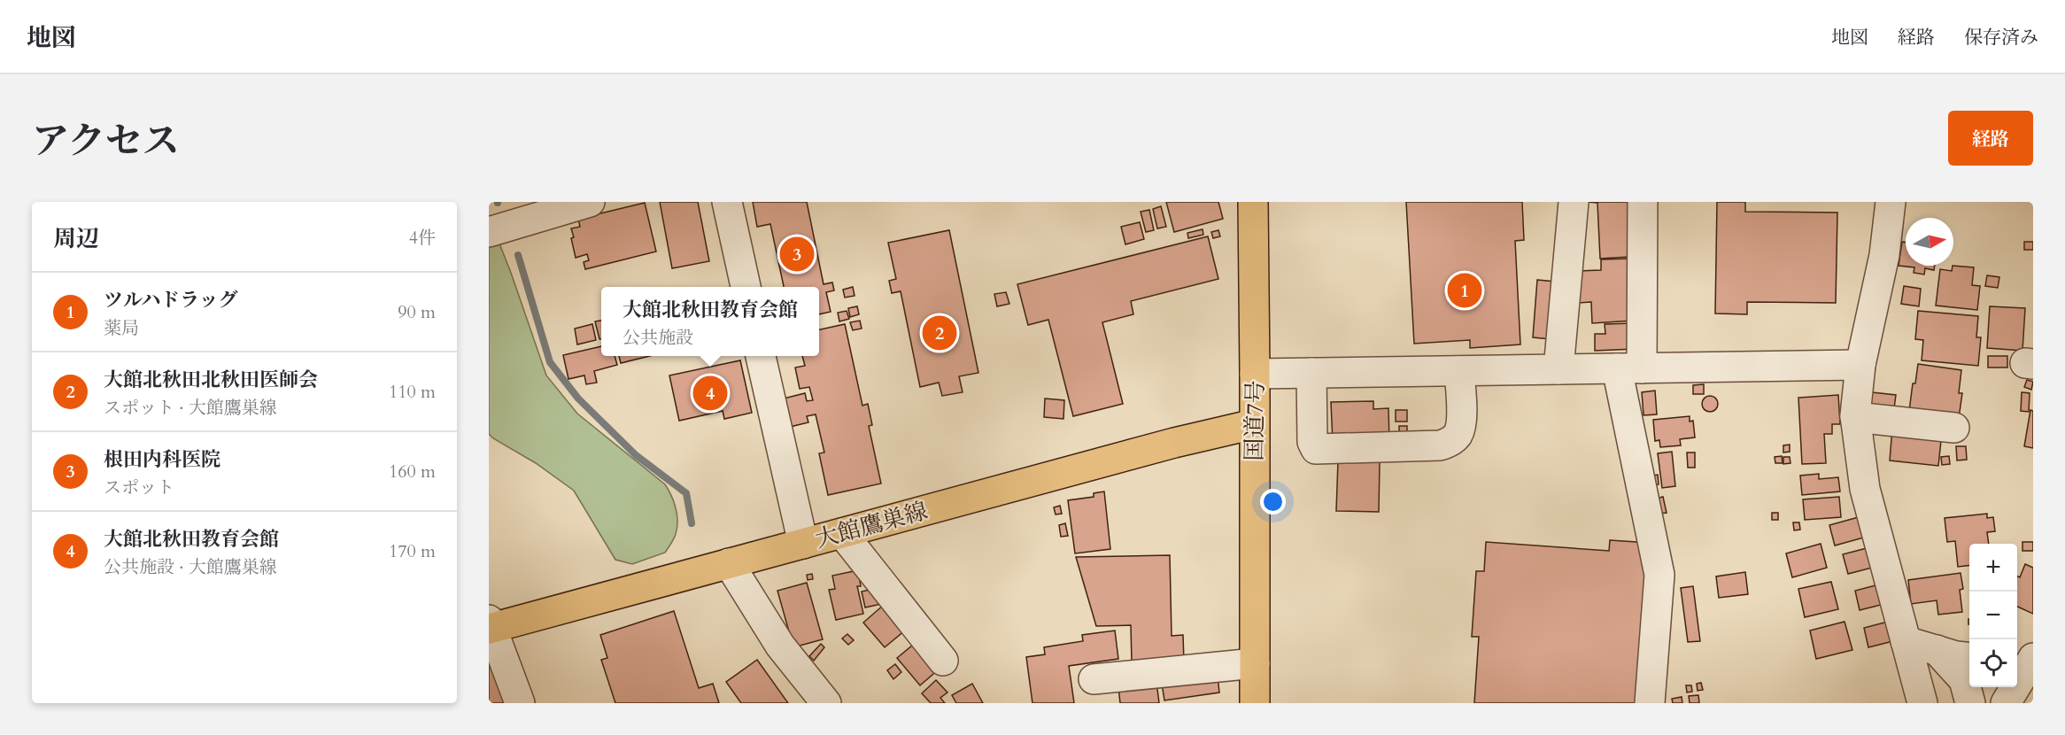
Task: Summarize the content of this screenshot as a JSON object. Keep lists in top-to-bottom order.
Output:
{
  "streets": {
    "main road": ["国道7号", "大館鷹巣線"]
  },
  "crossings": [
    ["国道7号", "大館鷹巣線"]
  ],
  "north": "right",
  "page": {
    "header": "地図",
    "nav": ["地図", "経路", "保存済み"],
    "title": "アクセス",
    "buttons": "経路",
    "heading": ["周辺", "4件"],
    "pins": [
      "3",
      "1",
      "2",
      "4"
    ],
    "list": [
      {
        "mark": "1",
        "name": "ツルハドラッグ",
        "note": "薬局",
        "value": "90 m"
      },
      {
        "mark": "2",
        "name": "大館北秋田北秋田医師会",
        "note": "スポット · 大館鷹巣線",
        "value": "110 m"
      },
      {
        "mark": "3",
        "name": "根田内科医院",
        "note": "スポット",
        "value": "160 m"
      },
      {
        "mark": "4",
        "name": "大館北秋田教育会館",
        "note": "公共施設 · 大館鷹巣線",
        "value": "170 m"
      }
    ],
    "popup": ["大館北秋田教育会館", "公共施設"],
    "map_buttons": ["+", "−"]
  }
}
